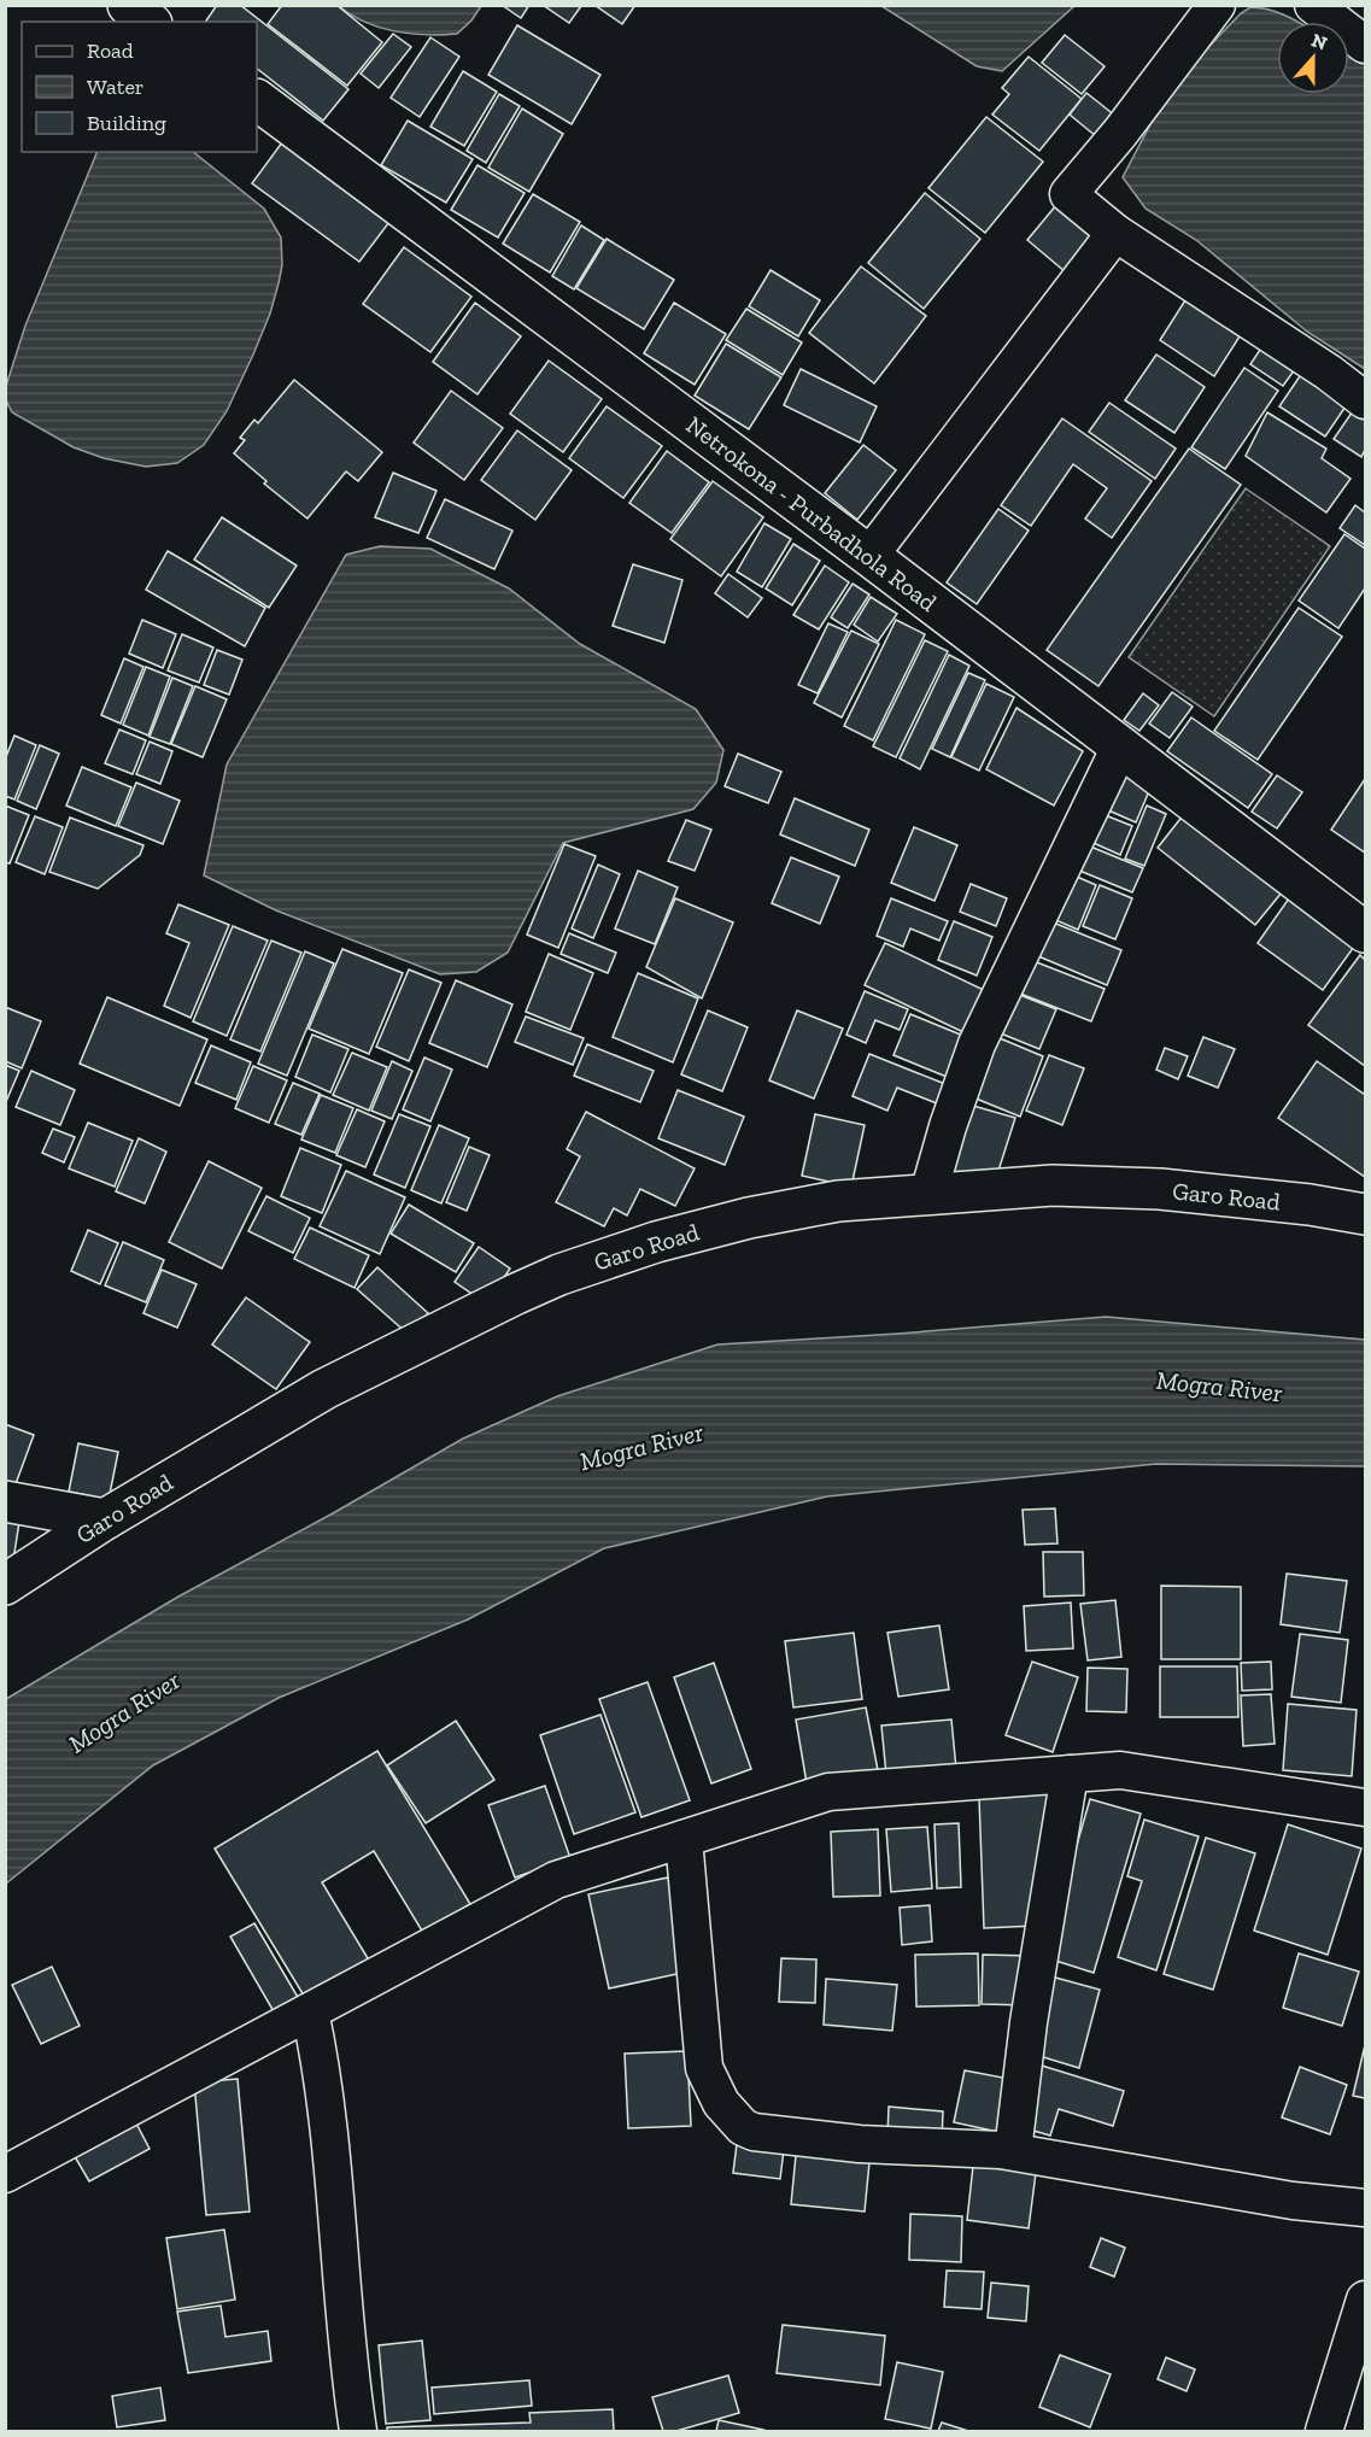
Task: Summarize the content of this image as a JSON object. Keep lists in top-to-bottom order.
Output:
{
  "streets": {
    "street": ["Netrokona - Purbadhola Road", "Garo Road"]
  },
  "water": ["Mogra River"],
  "legend": ["Road", "Water", "Building"],
  "north": "top"
}
